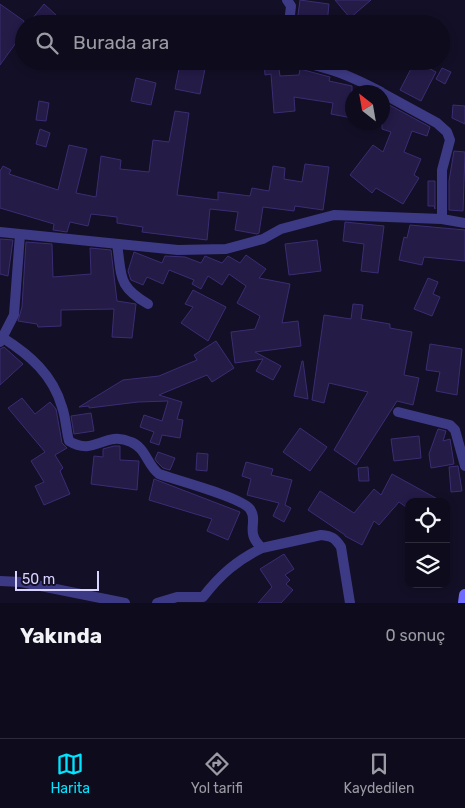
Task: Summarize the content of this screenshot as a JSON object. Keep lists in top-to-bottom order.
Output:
{
  "scale_bar": "50 m",
  "north": "top left",
  "page": {
    "search": "Burada ara",
    "scale": "50 m",
    "heading": ["Yakında", "0 sonuç"],
    "nav": ["Harita", "Yol tarifi", "Kaydedilen"]
  }
}
